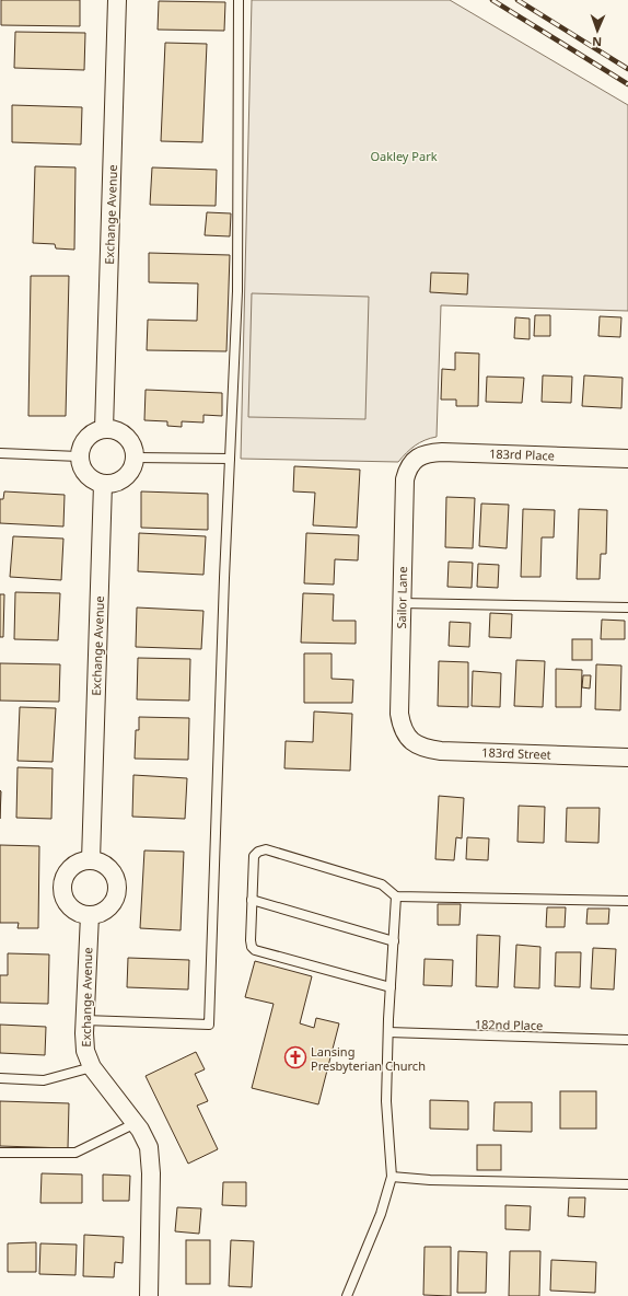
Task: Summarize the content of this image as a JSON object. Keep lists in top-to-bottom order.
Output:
{
  "streets": {
    "street": [
      "Exchange Avenue",
      "183rd Place",
      "Sailor Lane",
      "183rd Street"
    ],
    "lane": ["182nd Place"]
  },
  "crossings": [
    ["183rd Place", "Sailor Lane"],
    ["Sailor Lane", "183rd Street"]
  ],
  "parks": ["Oakley Park"],
  "places": {
    "church": ["Lansing Presbyterian Church"]
  },
  "north": "bottom"
}
